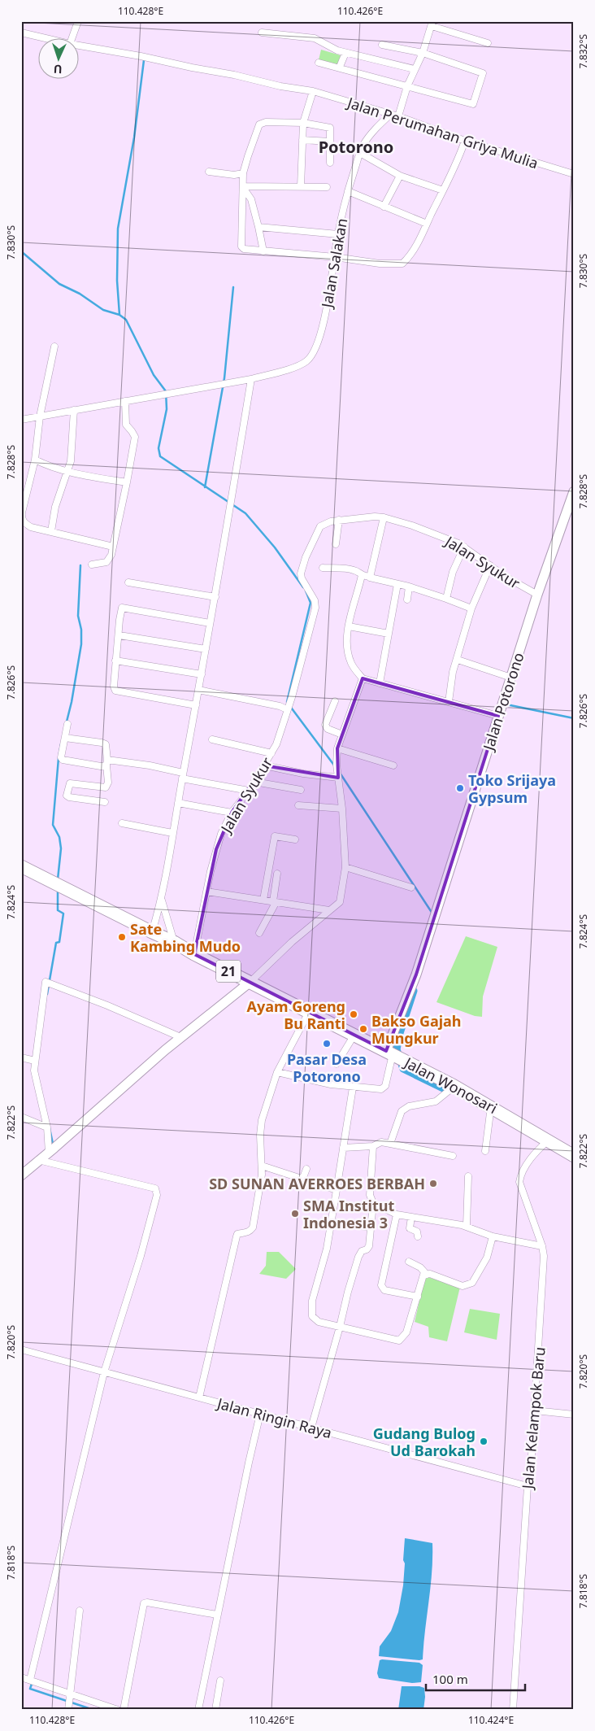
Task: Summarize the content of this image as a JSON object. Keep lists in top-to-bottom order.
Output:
{
  "streets": {
    "highway": ["21", "Jalan Wonosari"],
    "street": [
      "Jalan Perumahan Griya Mulia",
      "Jalan Salakan",
      "Jalan Syukur",
      "Jalan Potorono",
      "Jalan Ringin Raya",
      "Jalan Kelampok Baru"
    ]
  },
  "crossings": [
    ["Jalan Perumahan Griya Mulia", "Jalan Salakan"],
    ["Jalan Syukur", "Jalan Potorono"],
    ["Jalan Syukur", "Jalan Wonosari"],
    ["Jalan Potorono", "Jalan Wonosari"],
    ["Jalan Wonosari", "Jalan Kelampok Baru"],
    ["Jalan Ringin Raya", "Jalan Kelampok Baru"]
  ],
  "districts": ["Potorono"],
  "places": [
    "Toko Srijaya Gypsum",
    "Sate Kambing Mudo",
    "Ayam Goreng Bu Ranti",
    "Bakso Gajah Mungkur",
    "Pasar Desa Potorono",
    "SD SUNAN AVERROES BERBAH",
    "SMA Institut Indonesia 3",
    "Gudang Bulog Ud Barokah"
  ],
  "scale_bar": "100 m",
  "north": "bottom",
  "coordinates": [
    "110.428°E",
    "110.426°E",
    "7.832°S",
    "7.830°S",
    "7.828°S",
    "7.826°S",
    "7.824°S",
    "7.822°S",
    "7.820°S",
    "7.818°S",
    "110.424°E"
  ]
}
